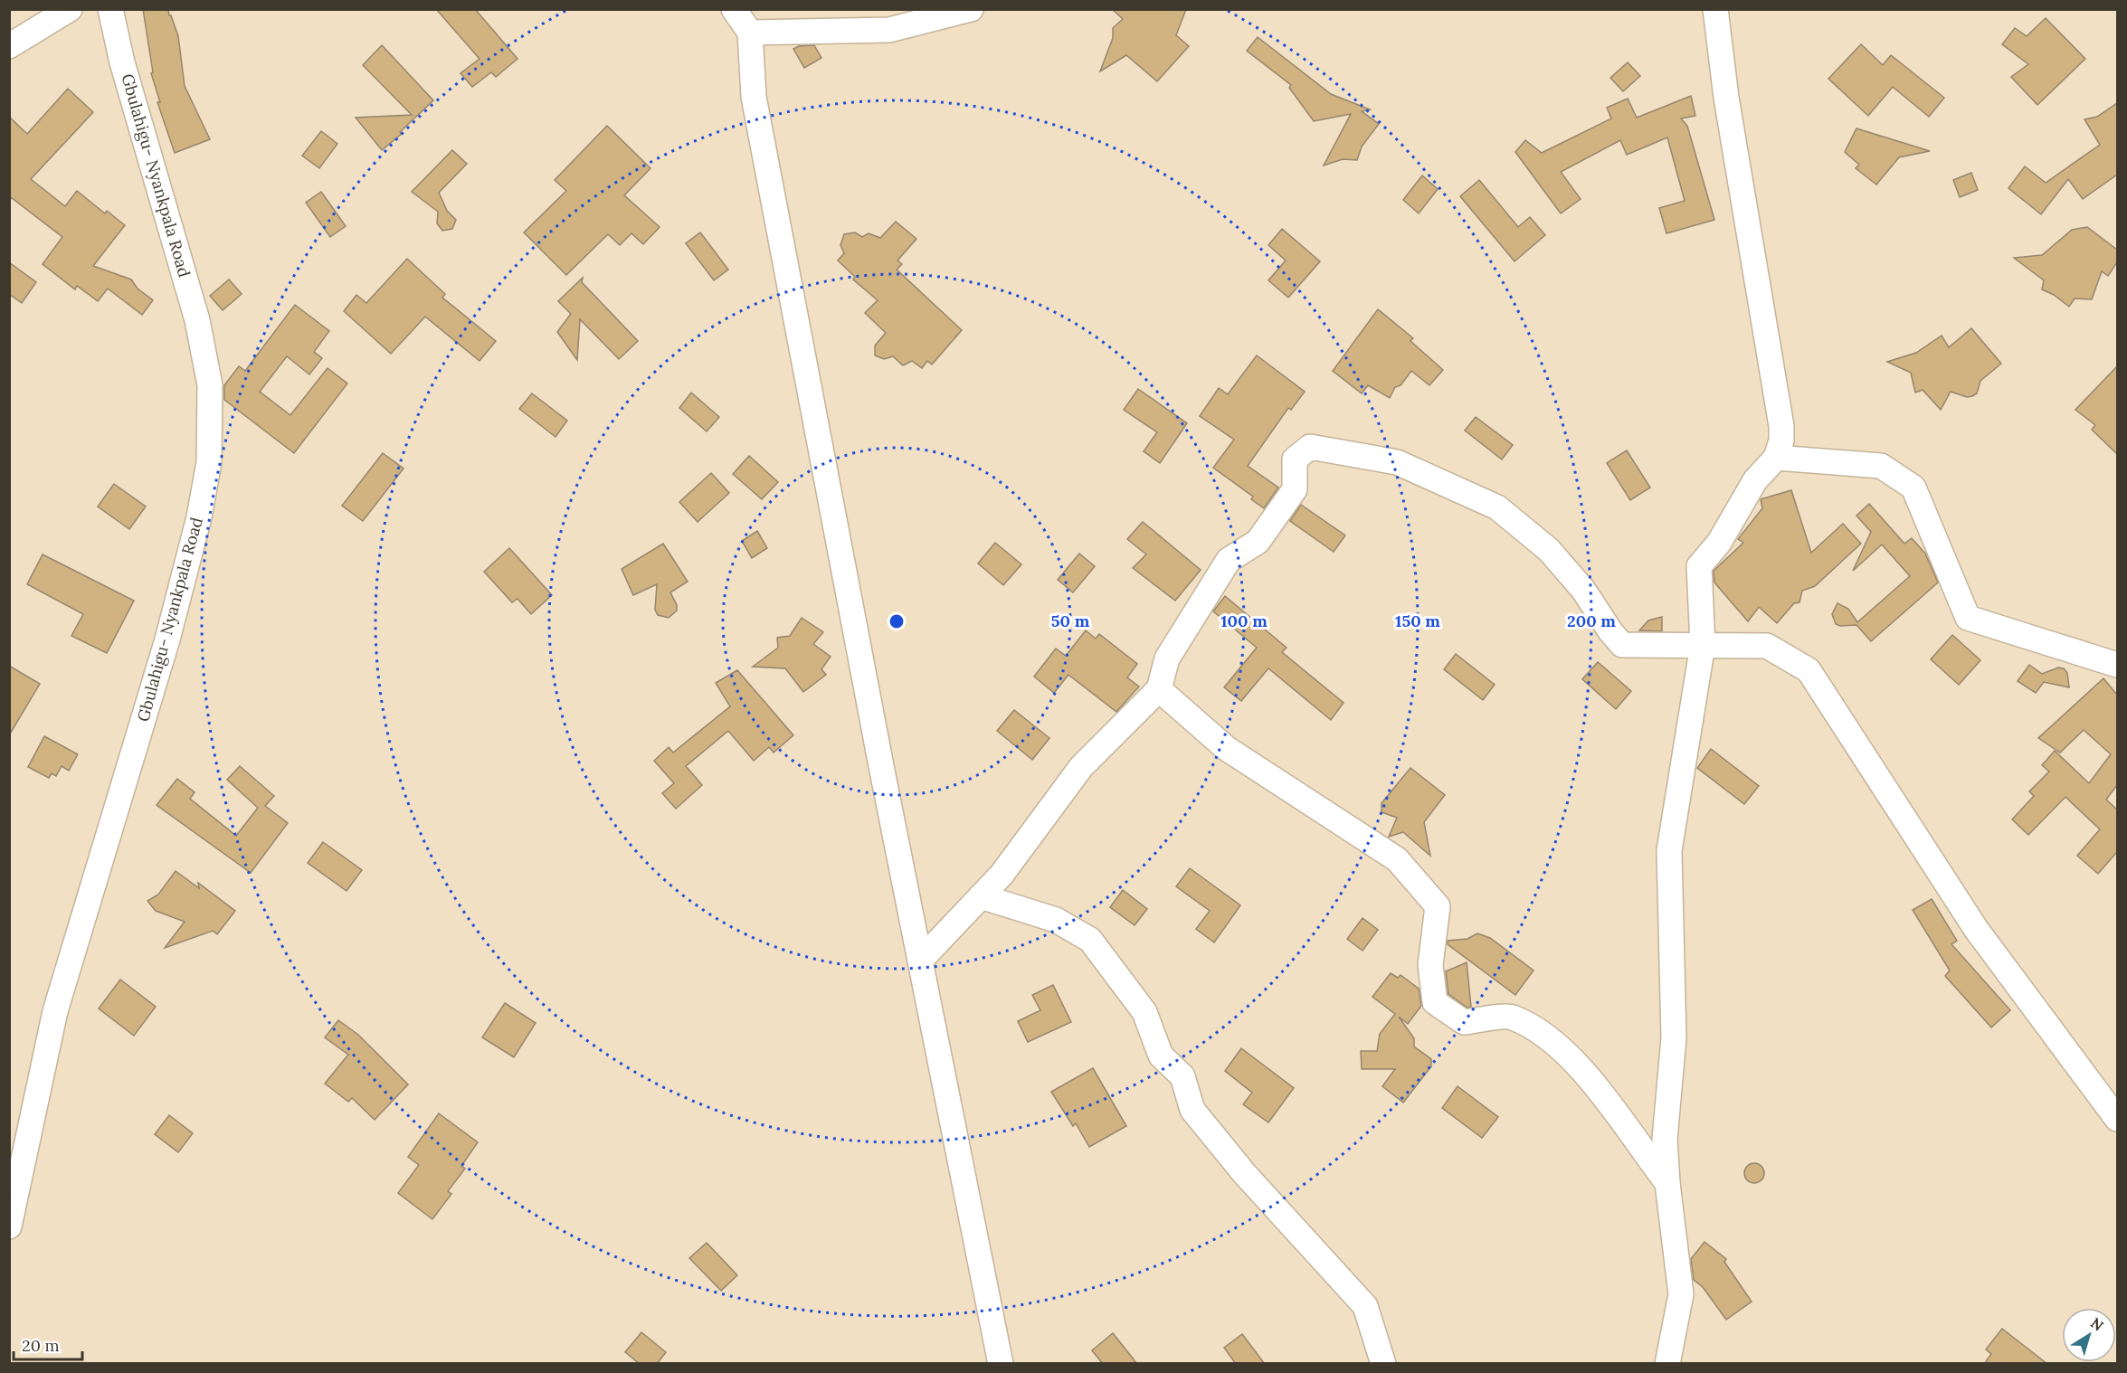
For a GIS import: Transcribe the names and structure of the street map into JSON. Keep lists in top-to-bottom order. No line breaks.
{"streets":{"street":["Gbulahigu- Nyankpala Road"]},"scale_bar":"20 m","north":"top right","rings":["50 m","100 m","150 m","200 m"]}
